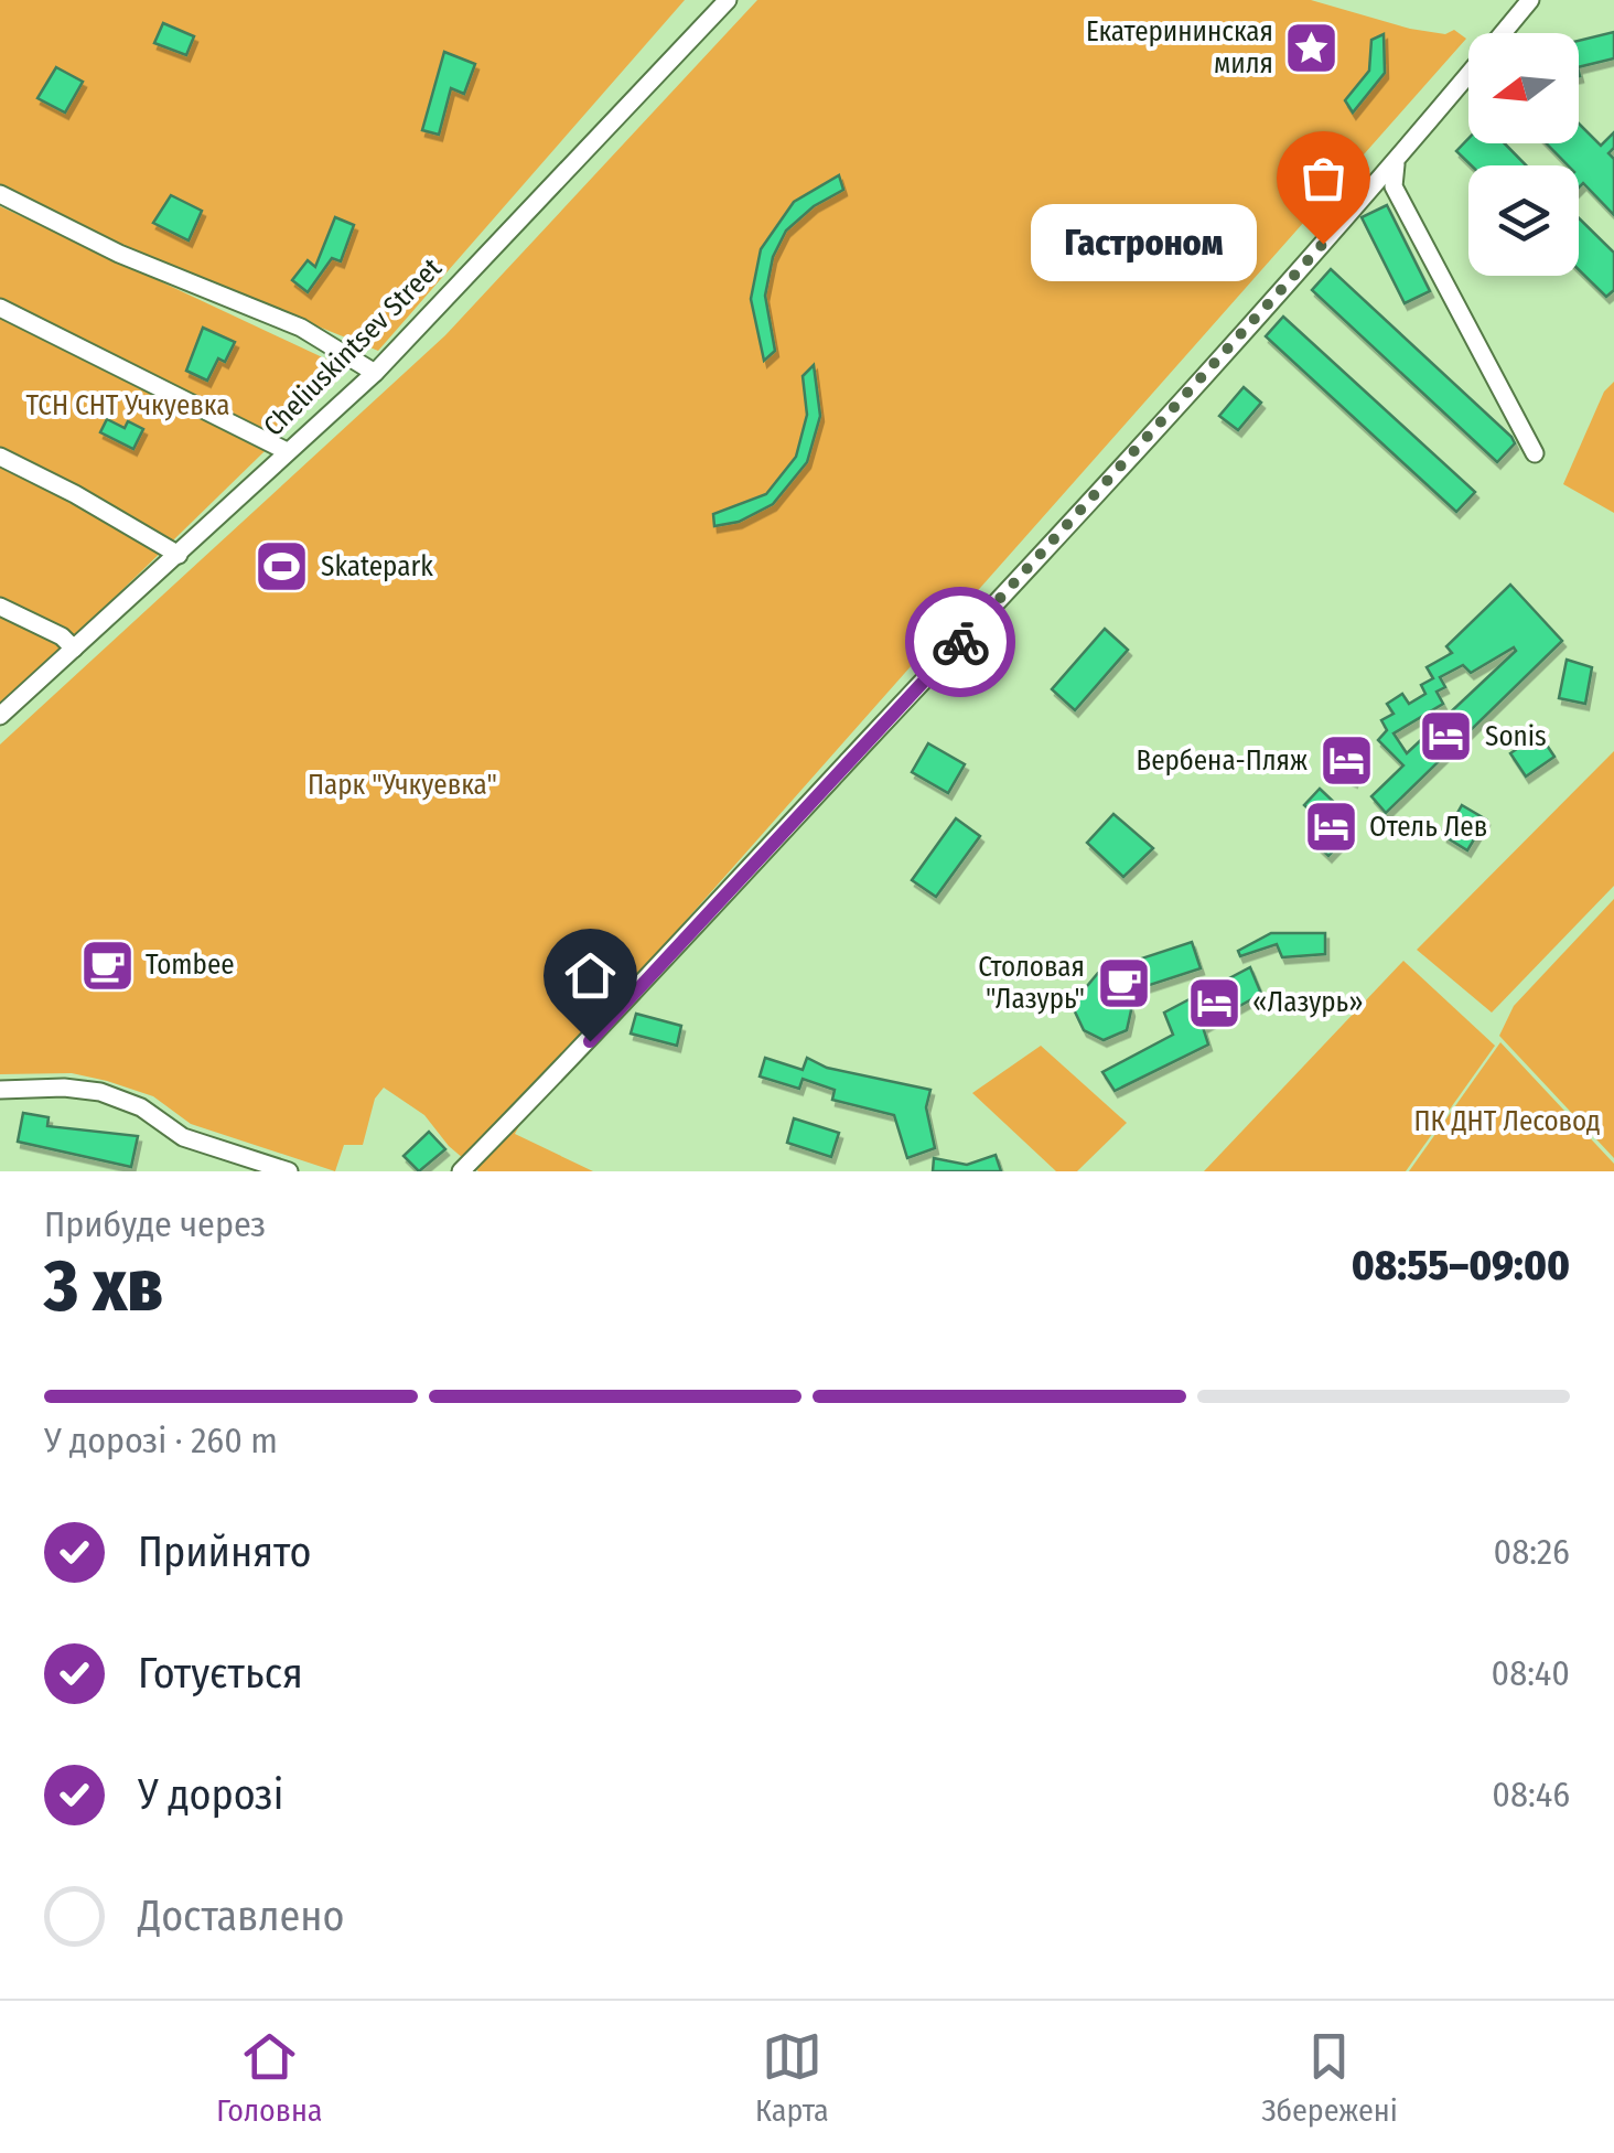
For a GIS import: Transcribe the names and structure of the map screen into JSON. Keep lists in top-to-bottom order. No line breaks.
{"streets":{"street":["Cheliuskintsev Street"]},"parks":["ТСН СНТ Учкуевка","Парк \"Учкуевка\"","ПК ДНТ Лесовод"],"places":{"place":["Екатерининская миля"],"other":["Гастроном"],"sports":["Skatepark"],"hotel":["Sonis","Вербена-Пляж","Отель Лев","«Лазурь»"],"cafe":["Tombee","Столовая \"Лазурь\""]},"north":"left","page":{"bubble":"Гастроном","heading":["3 хв","Прибуде через","08:55–09:00"],"bar":"У дорозі · 260 m","list":[["Прийнято","08:26"],["Готується","08:40"],["У дорозі","08:46"],"Доставлено"],"tabs":["Головна","Карта","Збережені"]}}
